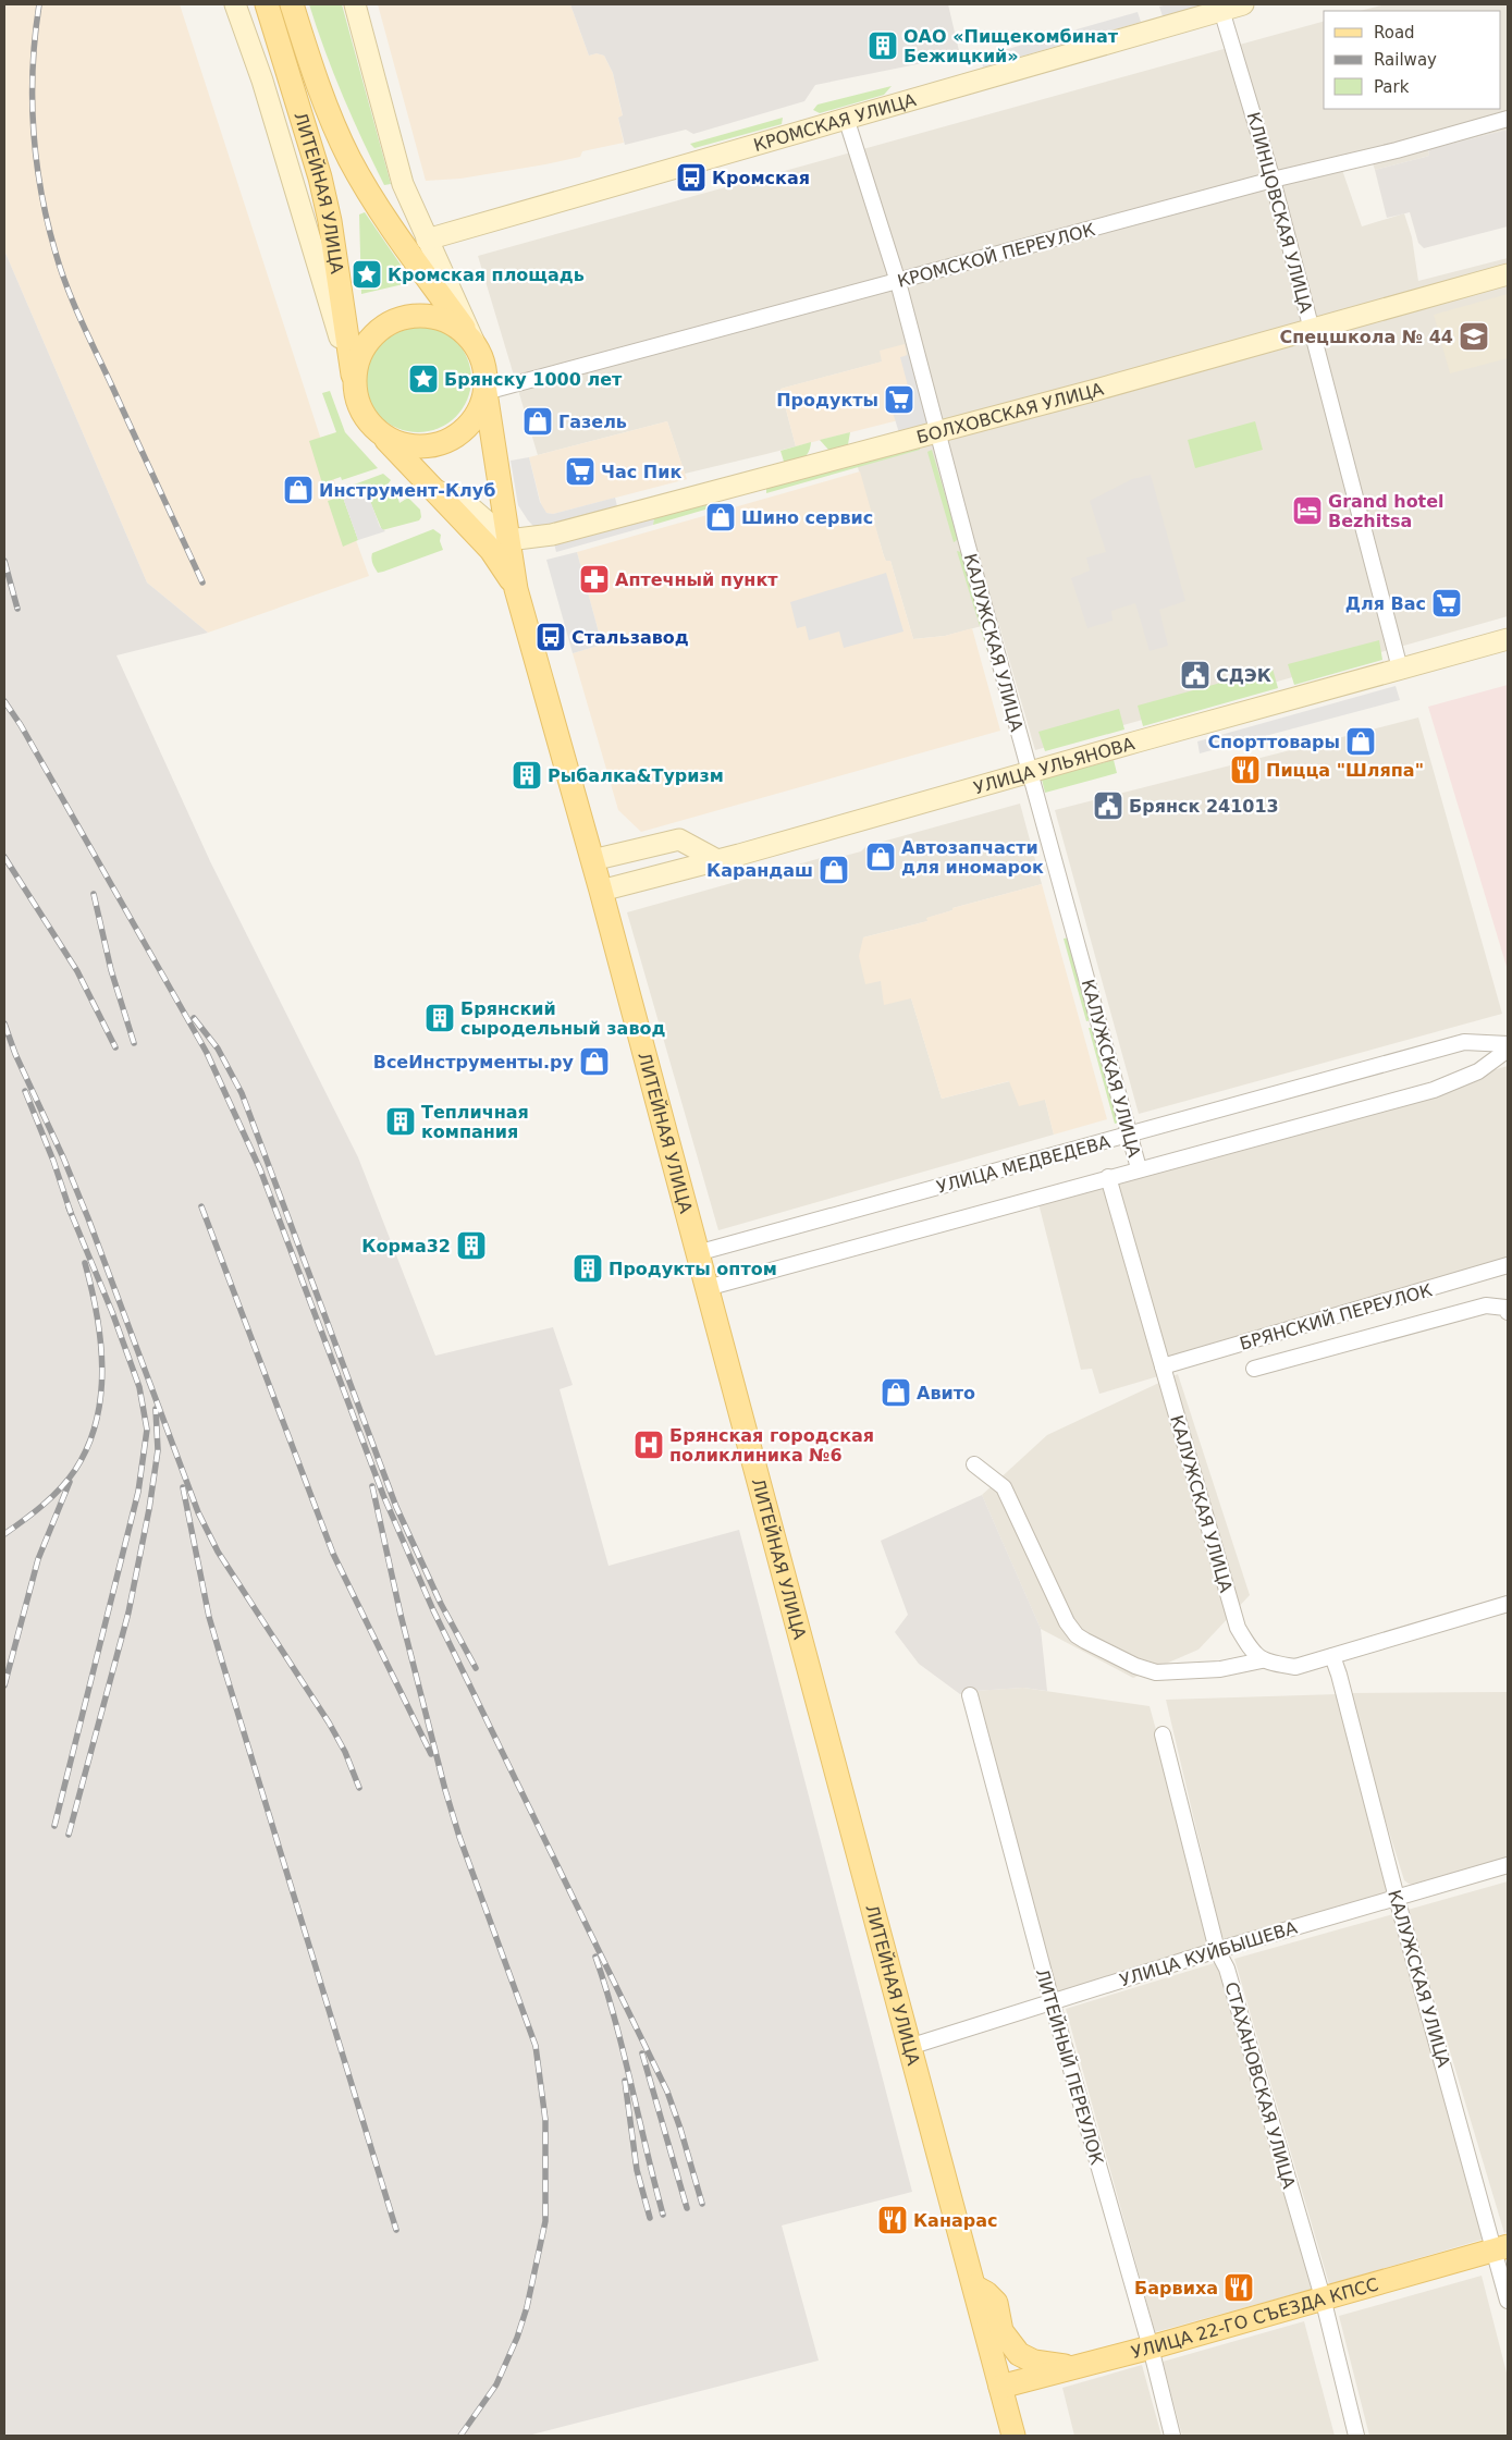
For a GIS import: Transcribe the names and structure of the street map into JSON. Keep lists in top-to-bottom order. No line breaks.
{"streets":{"main road":["ЛИТЕЙНАЯ УЛИЦА","УЛИЦА 22-ГО СЪЕЗДА КПСС"],"street":["КРОМСКАЯ УЛИЦА","КЛИНЦОВСКАЯ УЛИЦА","КРОМСКОЙ ПЕРЕУЛОК","БОЛХОВСКАЯ УЛИЦА","КАЛУЖСКАЯ УЛИЦА","УЛИЦА УЛЬЯНОВА","УЛИЦА МЕДВЕДЕВА","БРЯНСКИЙ ПЕРЕУЛОК","УЛИЦА КУЙБЫШЕВА","ЛИТЕЙНЫЙ ПЕРЕУЛОК","СТАХАНОВСКАЯ УЛИЦА"]},"crossings":[["КРОМСКАЯ УЛИЦА","КЛИНЦОВСКАЯ УЛИЦА"],["КРОМСКАЯ УЛИЦА","КАЛУЖСКАЯ УЛИЦА"],["ЛИТЕЙНАЯ УЛИЦА","КРОМСКОЙ ПЕРЕУЛОК"],["ЛИТЕЙНАЯ УЛИЦА","БОЛХОВСКАЯ УЛИЦА"],["ЛИТЕЙНАЯ УЛИЦА","УЛИЦА УЛЬЯНОВА"],["ЛИТЕЙНАЯ УЛИЦА","УЛИЦА МЕДВЕДЕВА"],["ЛИТЕЙНАЯ УЛИЦА","УЛИЦА КУЙБЫШЕВА"],["ЛИТЕЙНАЯ УЛИЦА","УЛИЦА 22-ГО СЪЕЗДА КПСС"],["КЛИНЦОВСКАЯ УЛИЦА","КРОМСКОЙ ПЕРЕУЛОК"],["КЛИНЦОВСКАЯ УЛИЦА","БОЛХОВСКАЯ УЛИЦА"],["КЛИНЦОВСКАЯ УЛИЦА","УЛИЦА УЛЬЯНОВА"],["КРОМСКОЙ ПЕРЕУЛОК","КАЛУЖСКАЯ УЛИЦА"],["БОЛХОВСКАЯ УЛИЦА","КАЛУЖСКАЯ УЛИЦА"],["КАЛУЖСКАЯ УЛИЦА","УЛИЦА УЛЬЯНОВА"],["КАЛУЖСКАЯ УЛИЦА","УЛИЦА МЕДВЕДЕВА"],["КАЛУЖСКАЯ УЛИЦА","БРЯНСКИЙ ПЕРЕУЛОК"],["КАЛУЖСКАЯ УЛИЦА","УЛИЦА КУЙБЫШЕВА"],["КАЛУЖСКАЯ УЛИЦА","УЛИЦА 22-ГО СЪЕЗДА КПСС"],["УЛИЦА КУЙБЫШЕВА","ЛИТЕЙНЫЙ ПЕРЕУЛОК"],["УЛИЦА КУЙБЫШЕВА","СТАХАНОВСКАЯ УЛИЦА"],["ЛИТЕЙНЫЙ ПЕРЕУЛОК","УЛИЦА 22-ГО СЪЕЗДА КПСС"],["СТАХАНОВСКАЯ УЛИЦА","УЛИЦА 22-ГО СЪЕЗДА КПСС"]],"places":{"building":["ОАО «Пищекомбинат Бежицкий»","Рыбалка&Туризм","Брянский сыродельный завод","Тепличная компания","Корма32","Продукты оптом"],"bus stop":["Кромская","Стальзавод"],"place":["Кромская площадь","Брянску 1000 лет"],"school or university":["Спецшкола № 44"],"supermarket":["Продукты","Час Пик","Для Вас"],"shop":["Газель","Инструмент-Клуб","Шино сервис","Спорттовары","Автозапчасти для иномарок","Карандаш","ВсеИнструменты.ру","Авито"],"hotel":["Grand hotel Bezhitsa"],"pharmacy":["Аптечный пункт"],"public building":["СДЭК","Брянск 241013"],"restaurant":["Пицца \"Шляпа\"","Канарас","Барвиха"],"hospital":["Брянская городская поликлиника №6"]},"legend":["Road","Railway","Park"]}
